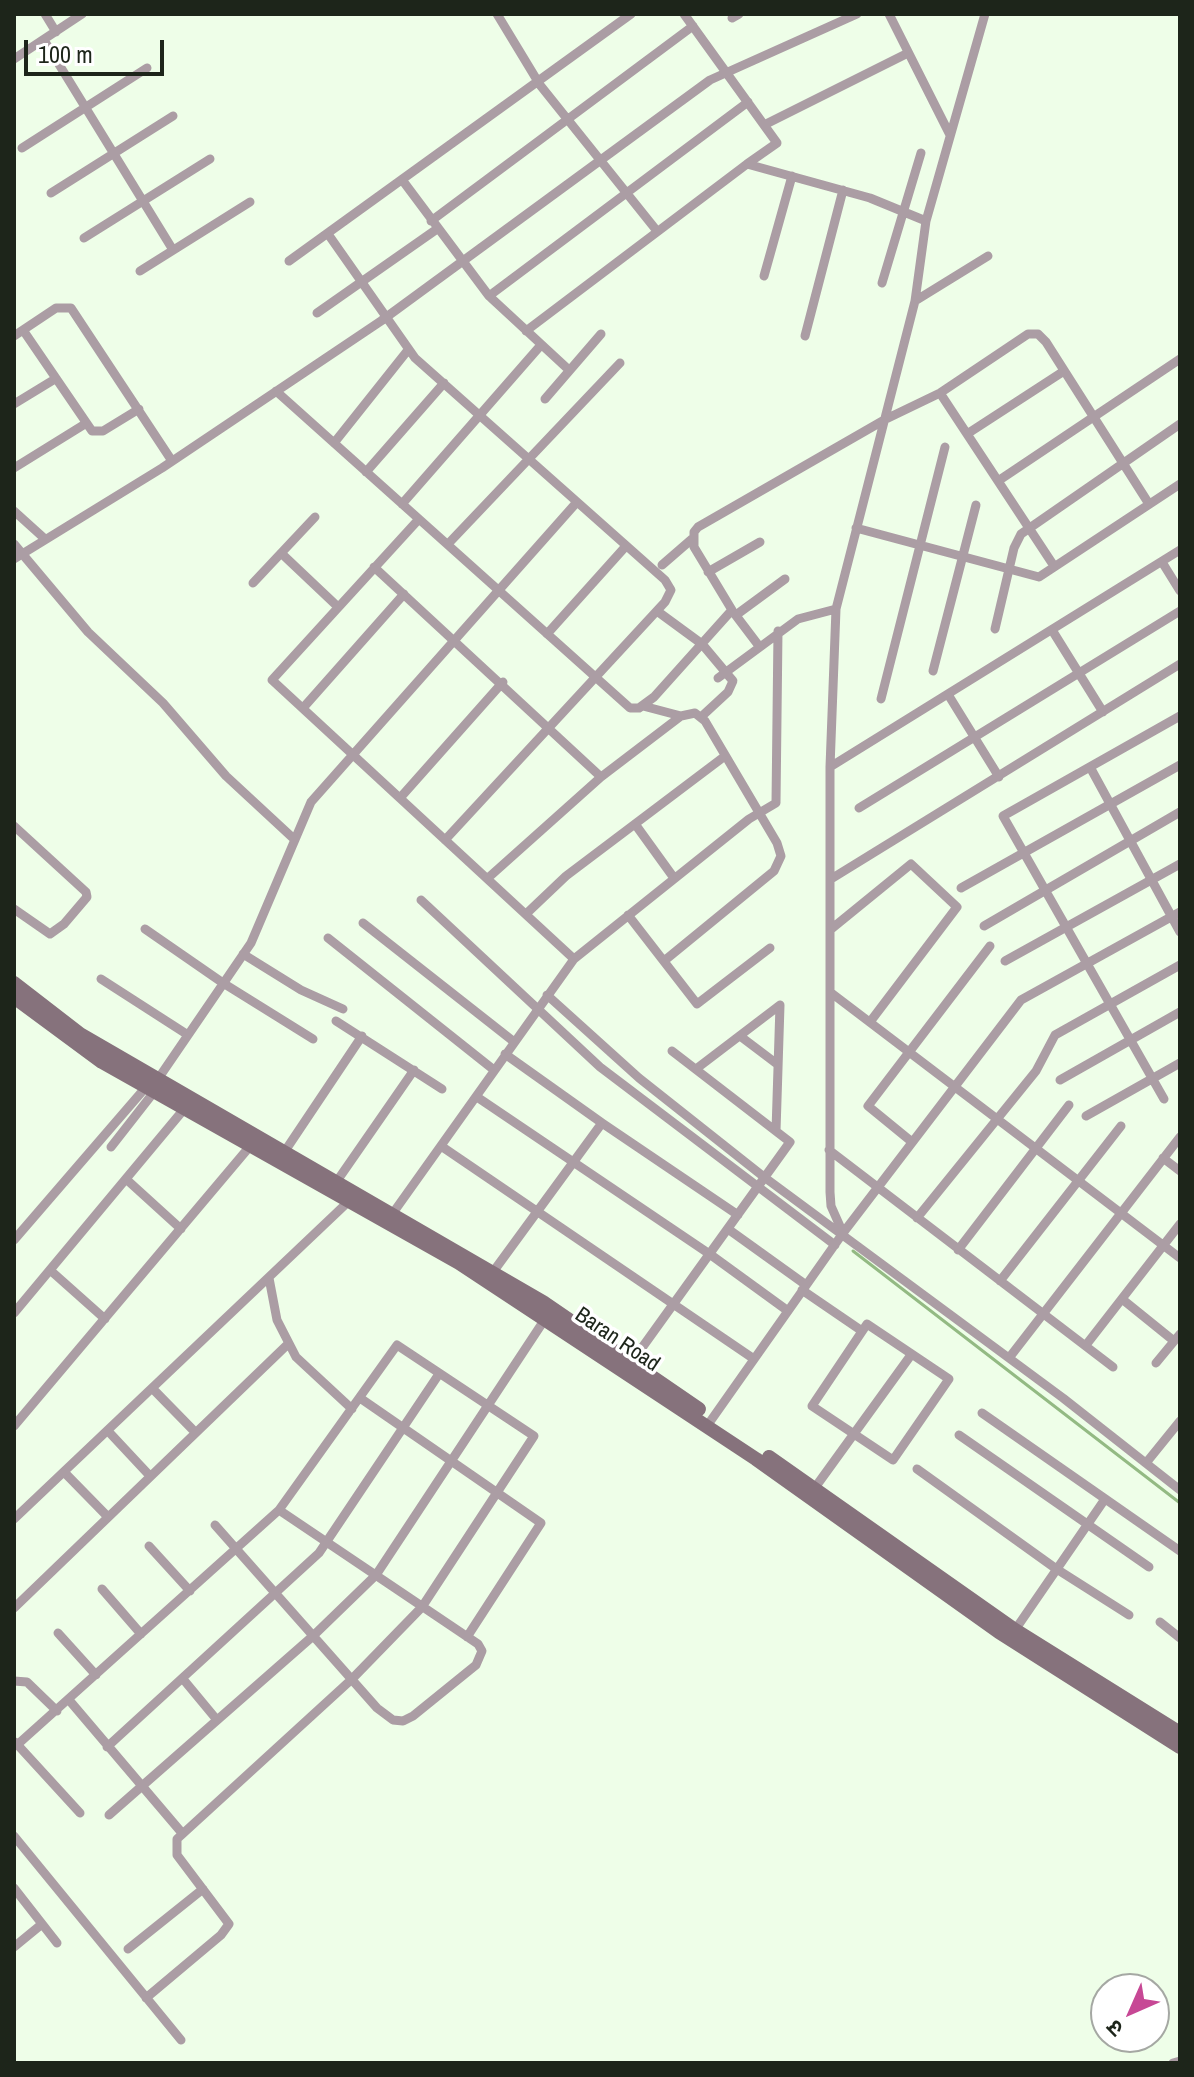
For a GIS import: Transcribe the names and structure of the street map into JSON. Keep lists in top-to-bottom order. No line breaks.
{"streets":{"main road":["Baran Road"]},"scale_bar":"100 m","north":"bottom left"}
